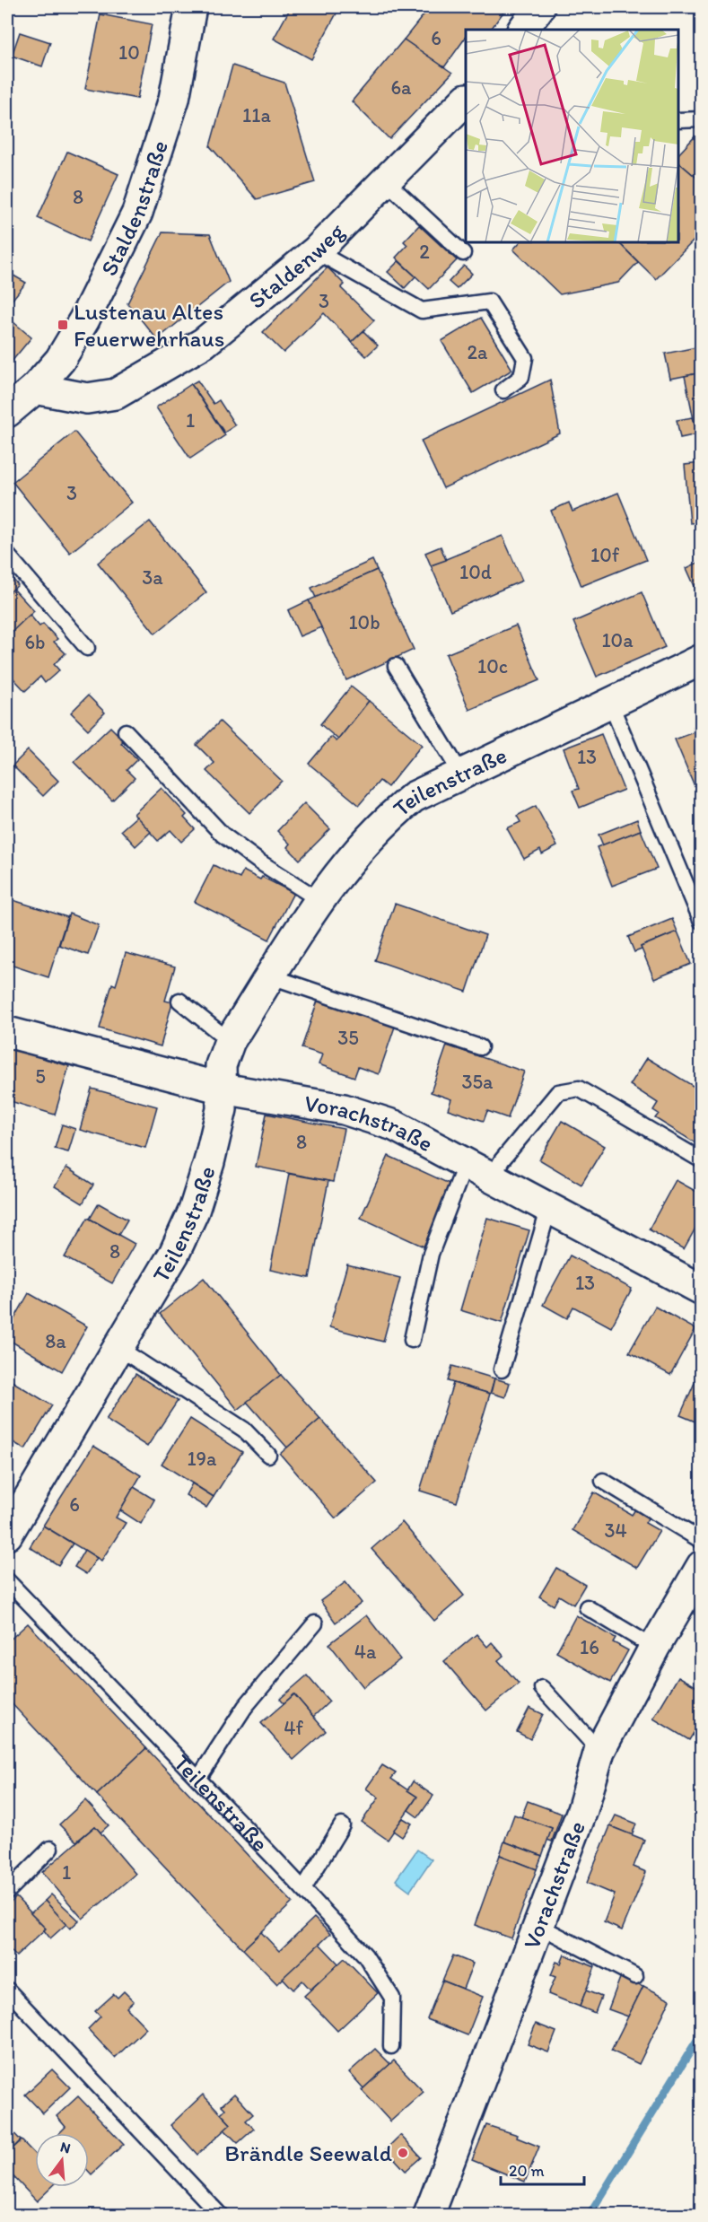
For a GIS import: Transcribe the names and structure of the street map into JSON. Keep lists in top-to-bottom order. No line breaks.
{"streets":{"street":["Staldenstraße","Staldenweg","Teilenstraße","Vorachstraße"]},"crossings":[["Staldenstraße","Staldenweg"],["Teilenstraße","Vorachstraße"]],"places":{"transit":["Lustenau Altes Feuerwehrhaus"],"other":["Brändle Seewald"]},"house_numbers":["6","10","6a","11a","8","2","3","2a","1","3","10f","10d","3a","10b","10a","6b","10c","13","35","5","35a","8","8","13","8a","19a","6","34","16","4a","4f","1"],"scale_bar":"20 m","north":"top"}
